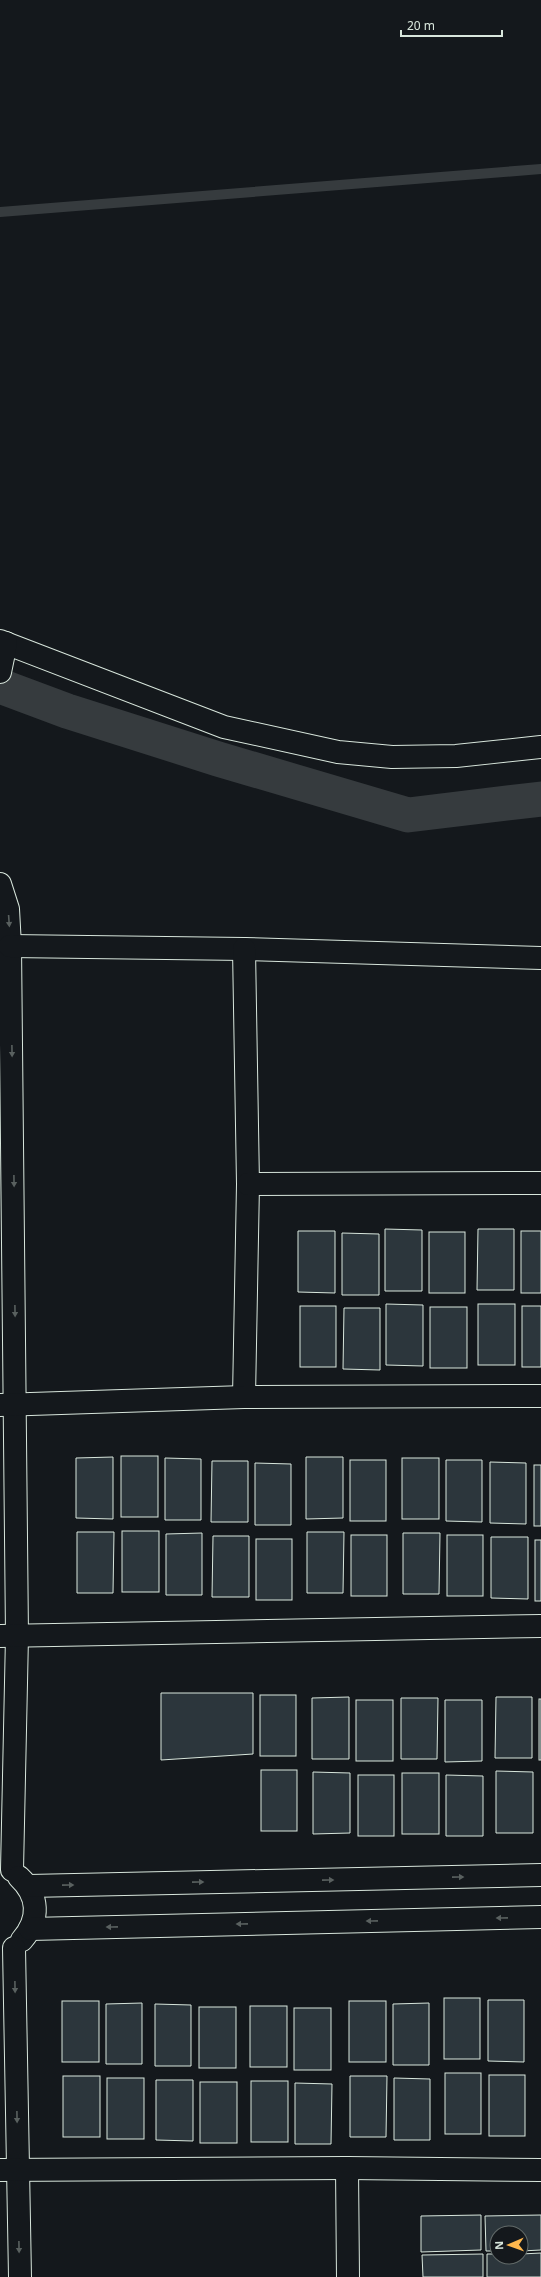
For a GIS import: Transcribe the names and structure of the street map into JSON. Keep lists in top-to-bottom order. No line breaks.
{"scale_bar":"20 m","north":"left"}
